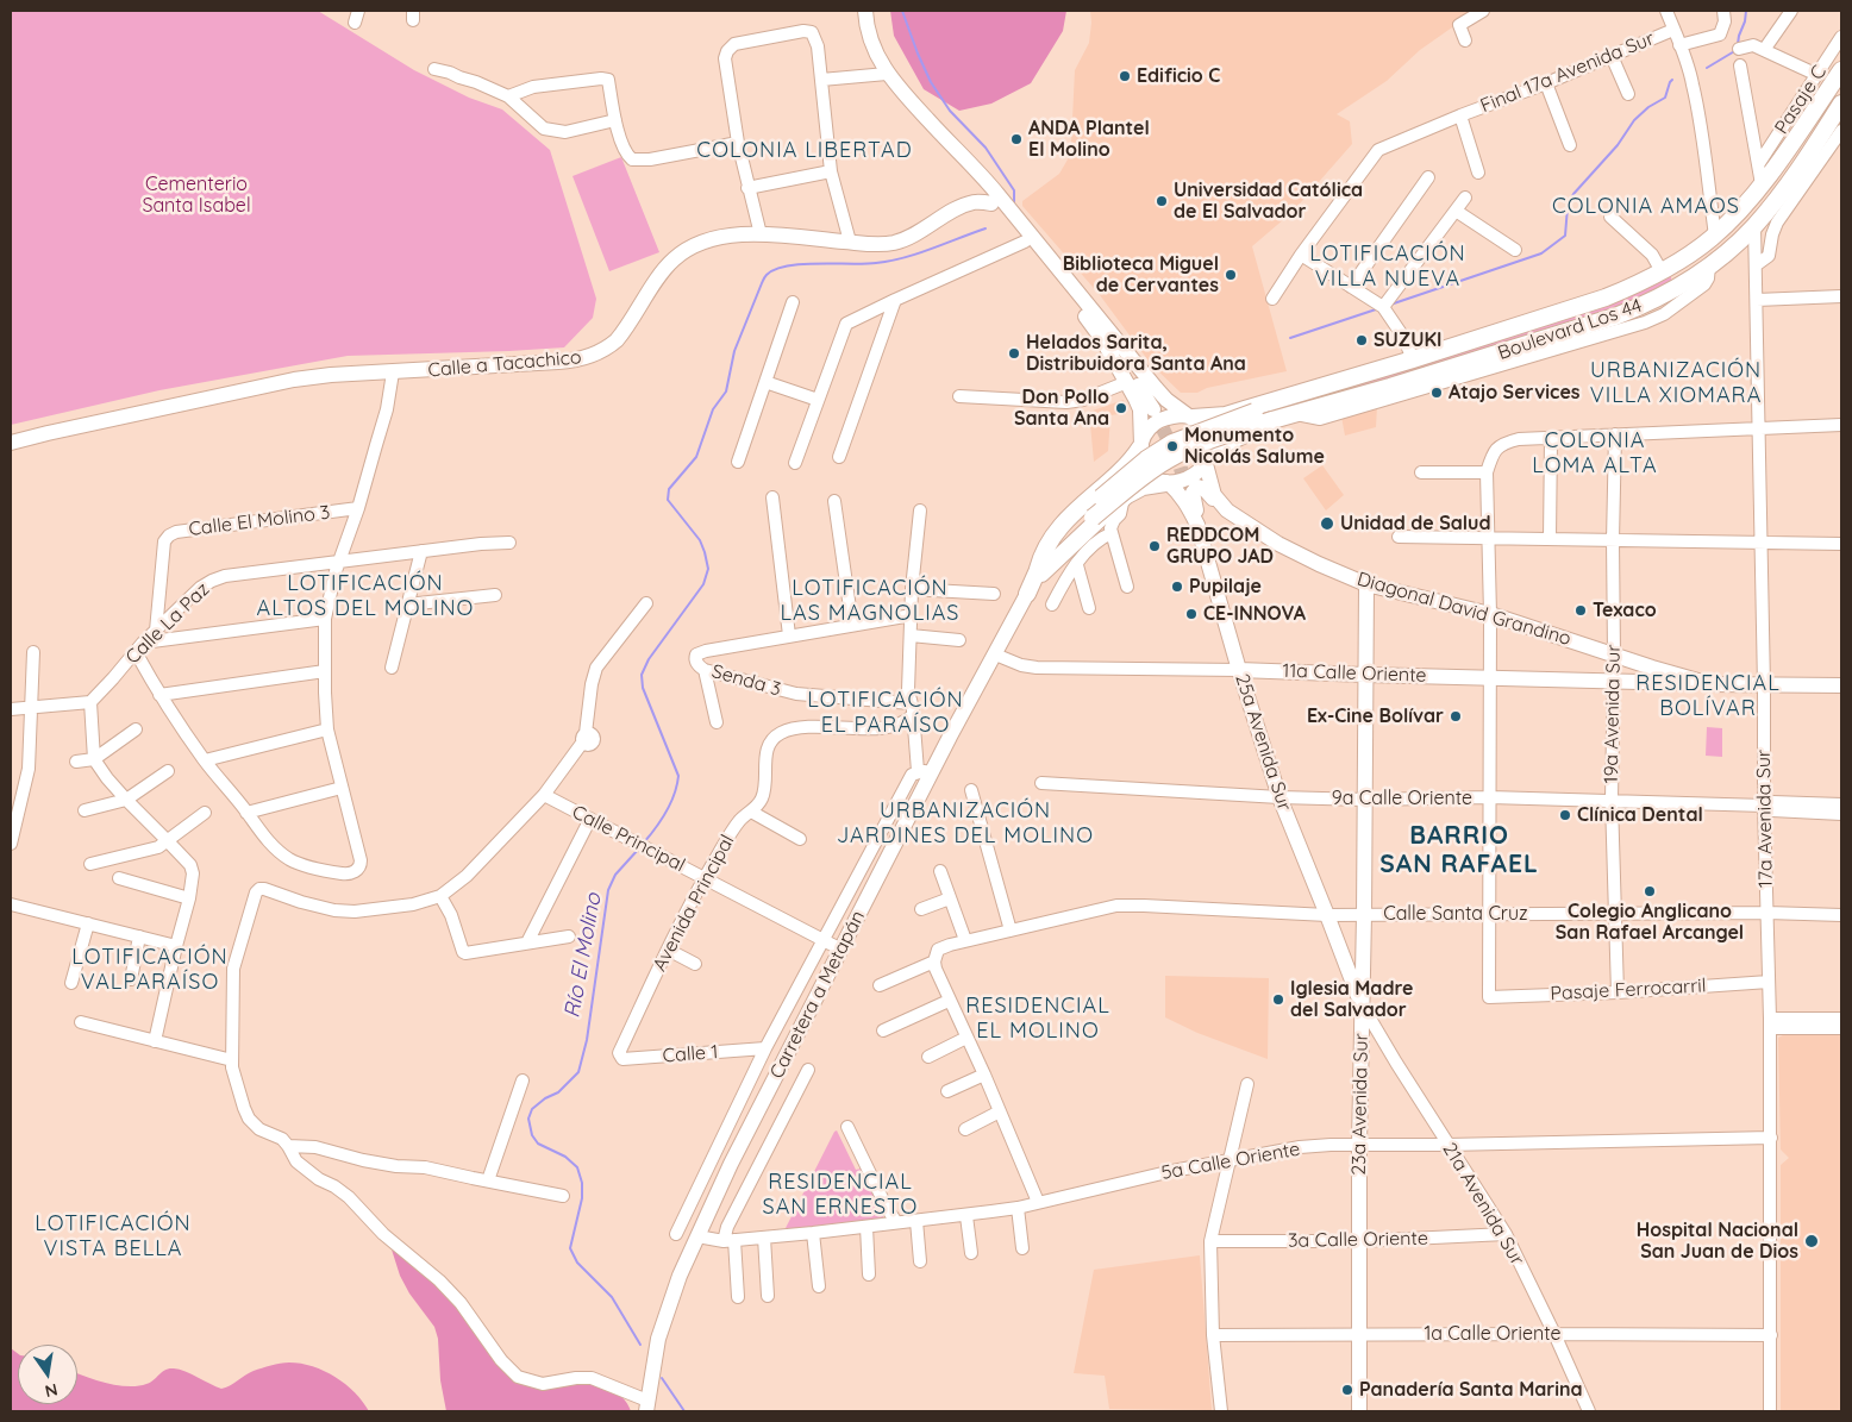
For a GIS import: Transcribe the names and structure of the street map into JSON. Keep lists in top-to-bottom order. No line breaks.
{"streets":{"highway":["Boulevard Los 44"],"main road":["Calle a Tacachico","Diagonal David Grandino","11a Calle Oriente","25a Avenida Sur","Carretera a Metapán","23a Avenida Sur"],"street":["Final 17a Avenida Sur","Pasaje C","Calle El Molino 3","Calle La Paz","Senda 3","19a Avenida Sur","9a Calle Oriente","17a Avenida Sur","Calle Principal","Avenida Principal","Calle Santa Cruz","Pasaje Ferrocarril","Calle 1","5a Calle Oriente","21a Avenida Sur","3a Calle Oriente","1a Calle Oriente"]},"crossings":[["Boulevard Los 44","17a Avenida Sur"],["Calle El Molino 3","Calle La Paz"],["Diagonal David Grandino","11a Calle Oriente"],["Diagonal David Grandino","19a Avenida Sur"],["Diagonal David Grandino","25a Avenida Sur"],["Diagonal David Grandino","17a Avenida Sur"],["Diagonal David Grandino","23a Avenida Sur"],["11a Calle Oriente","19a Avenida Sur"],["11a Calle Oriente","25a Avenida Sur"],["11a Calle Oriente","Carretera a Metapán"],["11a Calle Oriente","23a Avenida Sur"],["Senda 3","Avenida Principal"],["19a Avenida Sur","9a Calle Oriente"],["19a Avenida Sur","Calle Santa Cruz"],["19a Avenida Sur","Pasaje Ferrocarril"],["25a Avenida Sur","9a Calle Oriente"],["25a Avenida Sur","Calle Santa Cruz"],["25a Avenida Sur","23a Avenida Sur"],["25a Avenida Sur","21a Avenida Sur"],["9a Calle Oriente","17a Avenida Sur"],["9a Calle Oriente","23a Avenida Sur"],["17a Avenida Sur","Calle Santa Cruz"],["17a Avenida Sur","Pasaje Ferrocarril"],["17a Avenida Sur","5a Calle Oriente"],["17a Avenida Sur","1a Calle Oriente"],["Calle Principal","Avenida Principal"],["Calle Principal","Carretera a Metapán"],["Avenida Principal","Calle 1"],["Calle Santa Cruz","Pasaje Ferrocarril"],["Calle Santa Cruz","23a Avenida Sur"],["Carretera a Metapán","5a Calle Oriente"],["23a Avenida Sur","5a Calle Oriente"],["23a Avenida Sur","21a Avenida Sur"],["23a Avenida Sur","3a Calle Oriente"],["23a Avenida Sur","1a Calle Oriente"],["5a Calle Oriente","21a Avenida Sur"],["21a Avenida Sur","3a Calle Oriente"],["21a Avenida Sur","1a Calle Oriente"]],"districts":["COLONIA LIBERTAD","COLONIA AMAOS","LOTIFICACIÓN VILLA NUEVA","URBANIZACIÓN VILLA XIOMARA","COLONIA LOMA ALTA","LOTIFICACIÓN ALTOS DEL MOLINO","LOTIFICACIÓN LAS MAGNOLIAS","RESIDENCIAL BOLÍVAR","LOTIFICACIÓN EL PARAÍSO","URBANIZACIÓN JARDINES DEL MOLINO","BARRIO SAN RAFAEL","LOTIFICACIÓN VALPARAÍSO","RESIDENCIAL EL MOLINO","RESIDENCIAL SAN ERNESTO","LOTIFICACIÓN VISTA BELLA"],"water":["Río El Molino"],"parks":["Cementerio Santa Isabel"],"places":["Edificio C","ANDA Plantel El Molino","Universidad Católica de El Salvador","Biblioteca Miguel de Cervantes","SUZUKI","Helados Sarita, Distribuidora Santa Ana","Atajo Services","Don Pollo Santa Ana","Monumento Nicolás Salume","Unidad de Salud","REDDCOM GRUPO JAD","Pupilaje","Texaco","CE-INNOVA","Ex-Cine Bolívar","Clínica Dental","Colegio Anglicano San Rafael Arcangel","Iglesia Madre del Salvador","Hospital Nacional San Juan de Dios","Panadería Santa Marina"],"north":"bottom"}
